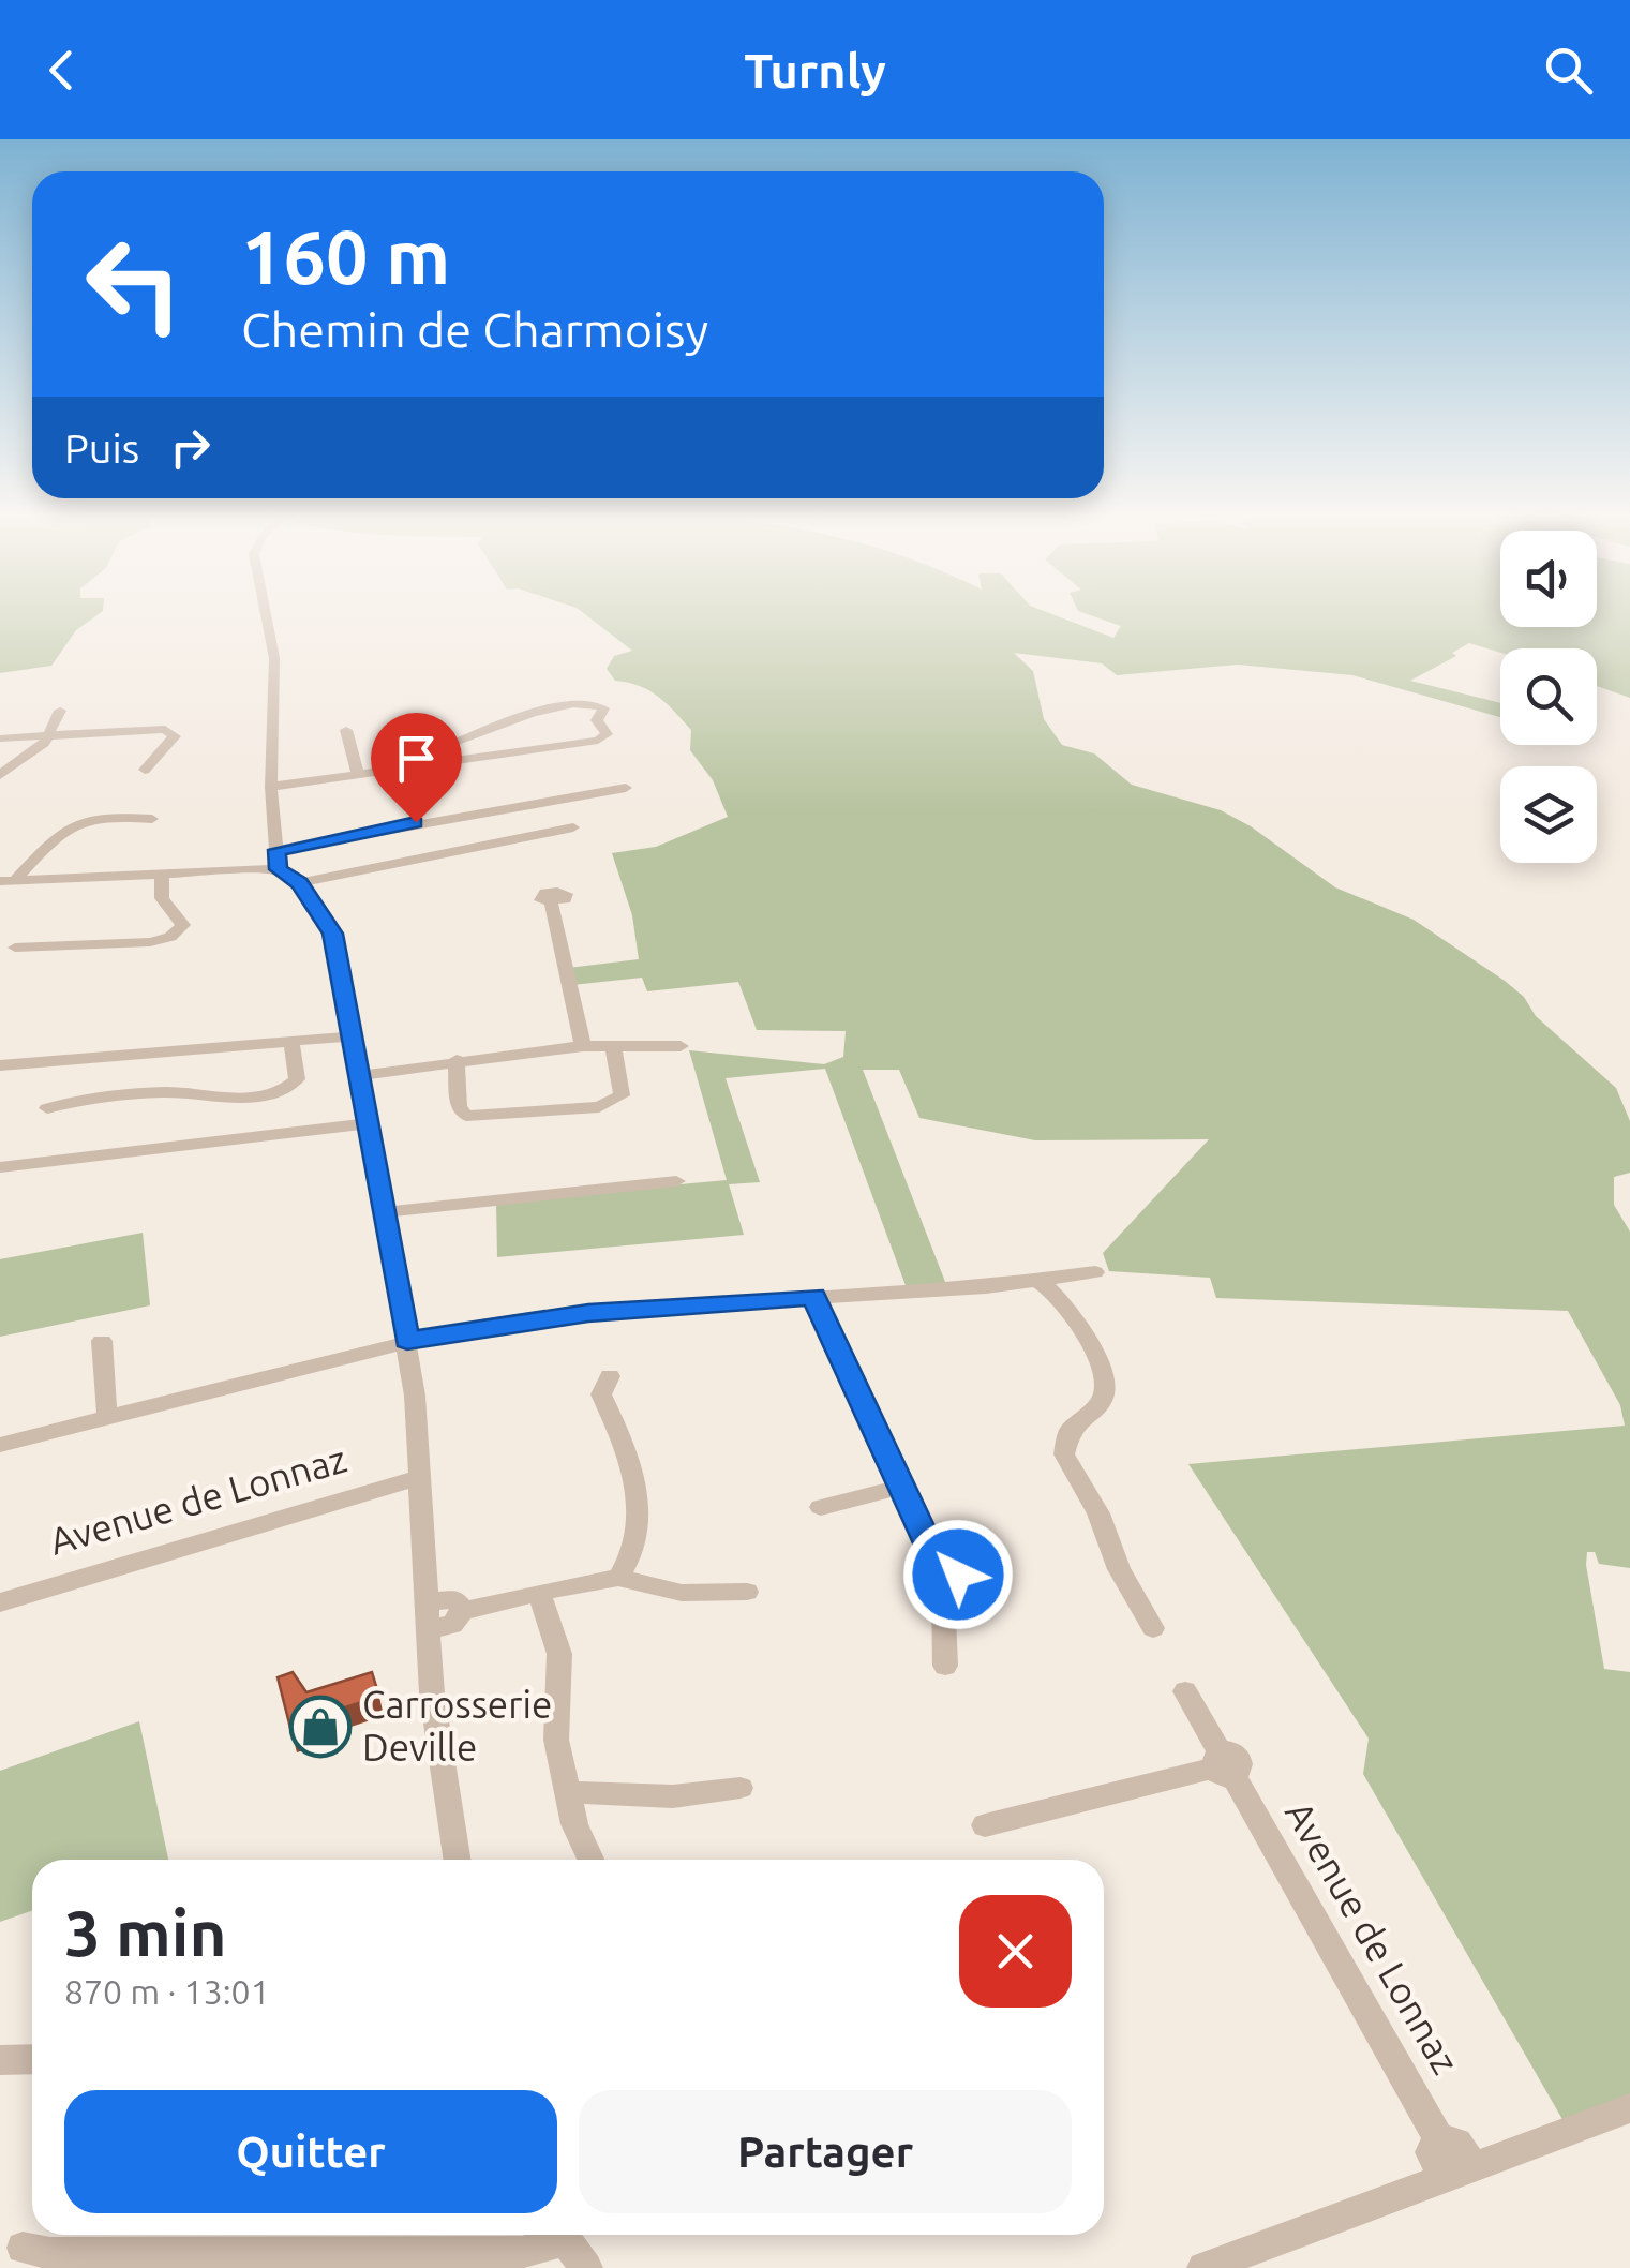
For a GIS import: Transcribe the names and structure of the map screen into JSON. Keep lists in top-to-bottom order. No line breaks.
{"streets":{"street":["Avenue de Lonnaz"]},"places":{"shop":["Carrosserie Deville"]},"page":{"header":"Turnly","turn":["160 m","Chemin de Charmoisy"],"then":"Puis","heading":["3 min","870 m · 13:01"],"buttons":["Quitter","Partager"]}}
